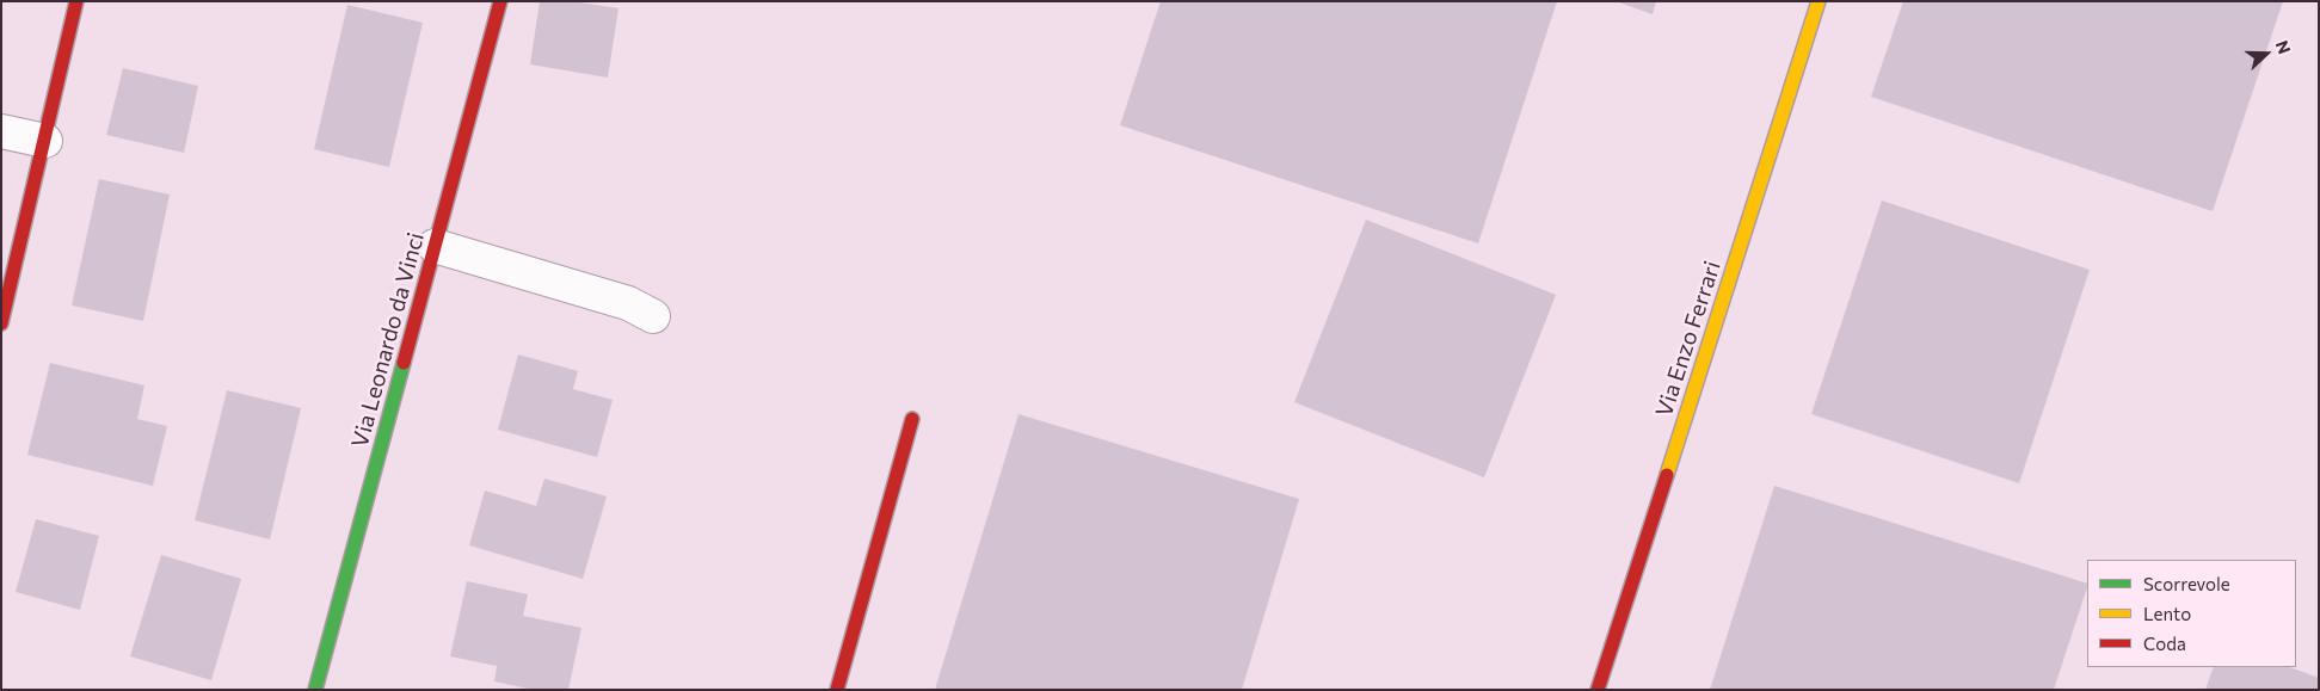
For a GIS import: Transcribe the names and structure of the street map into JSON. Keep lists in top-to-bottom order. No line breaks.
{"streets":{"street":["Via Enzo Ferrari","Via Leonardo da Vinci"]},"legend":["Scorrevole","Lento","Coda"],"north":"right"}
